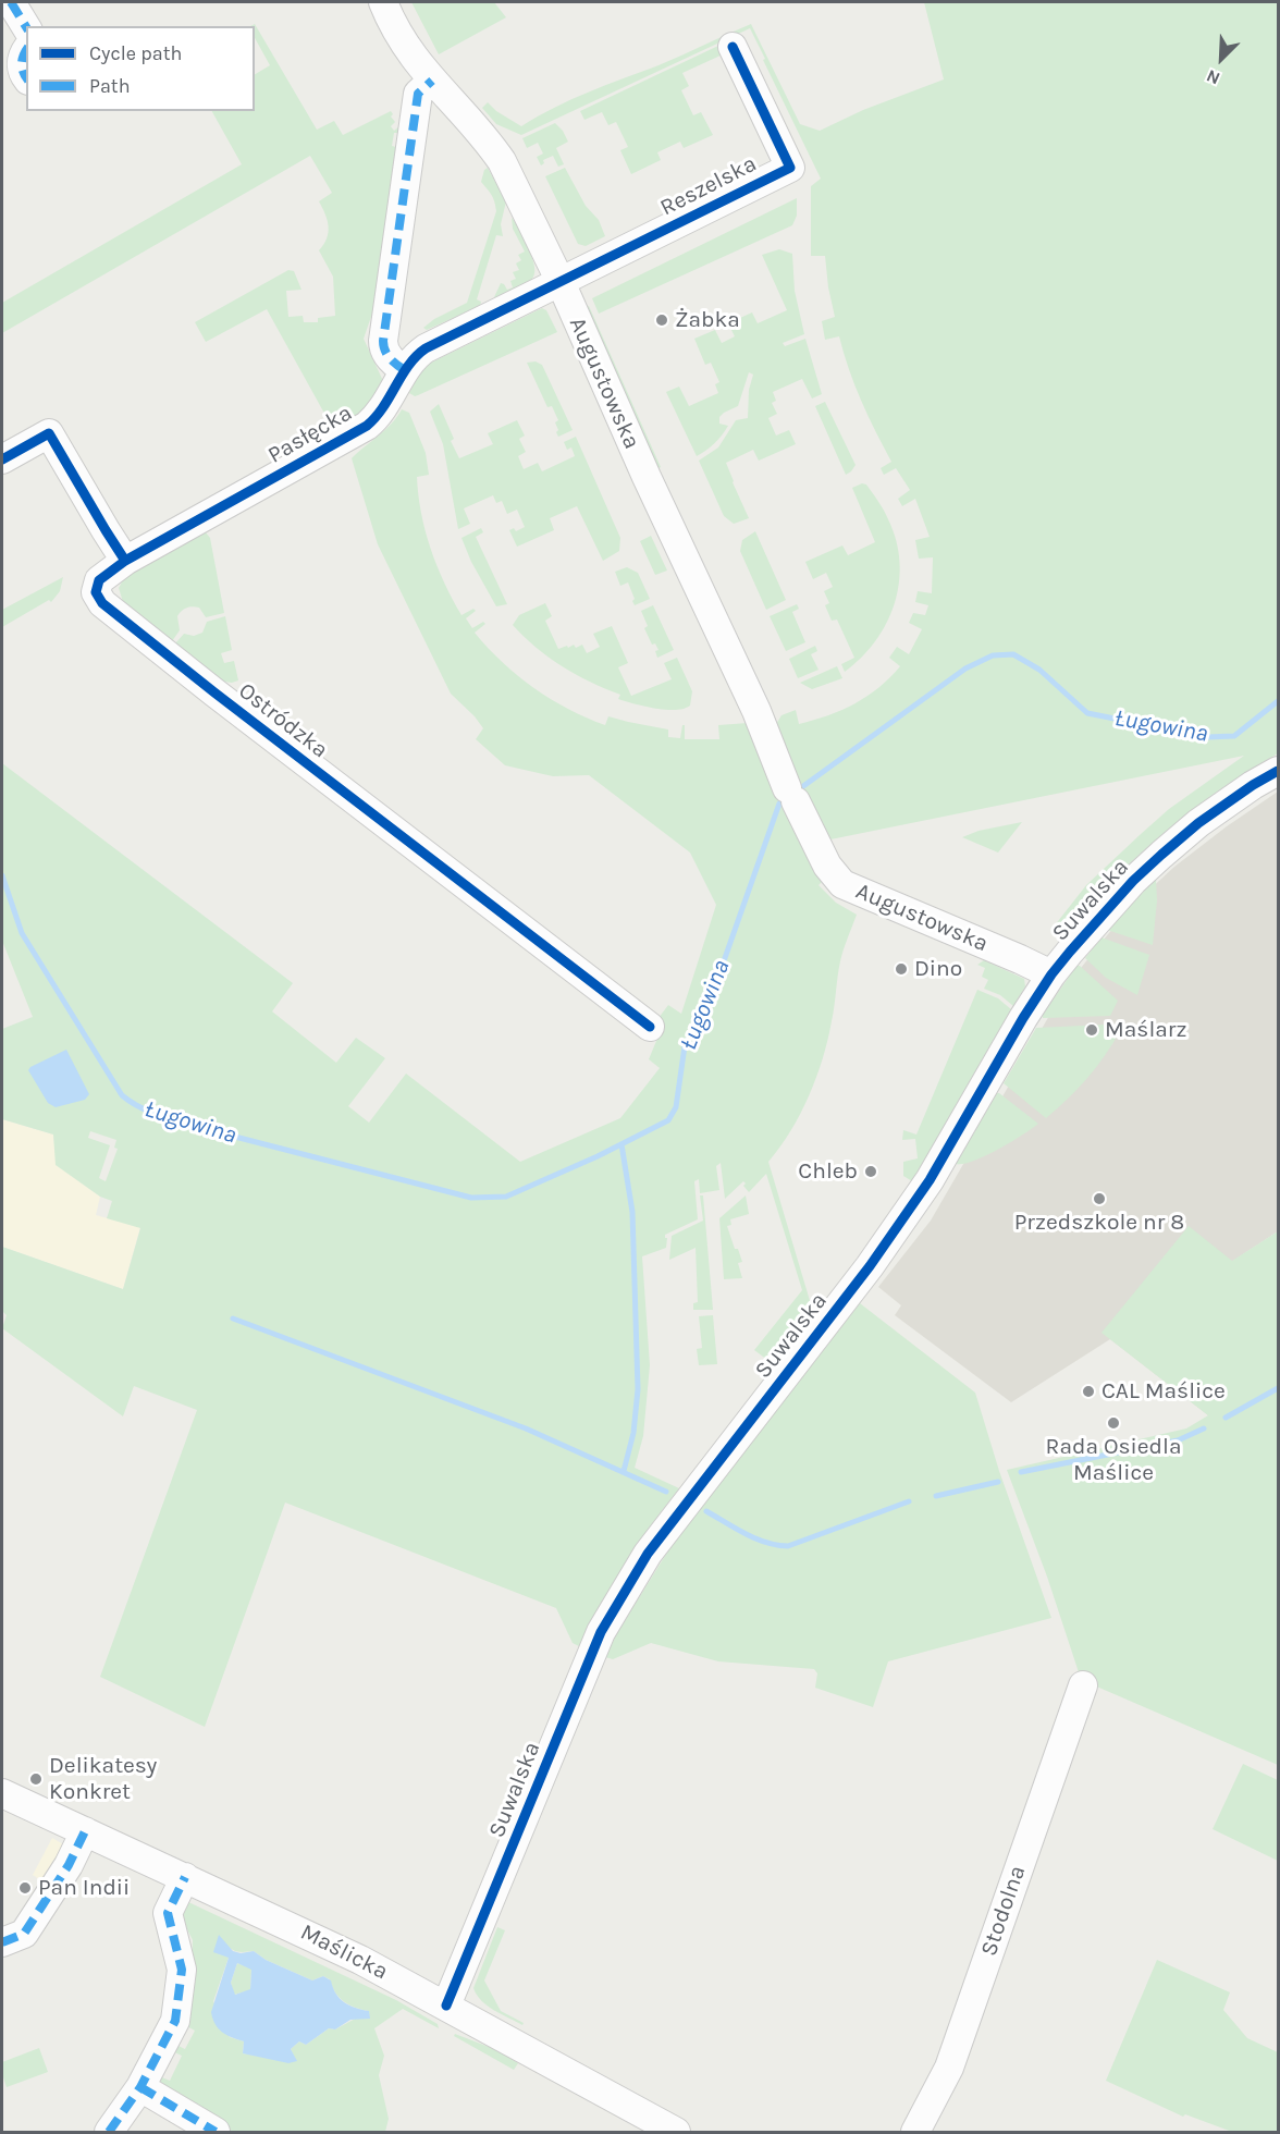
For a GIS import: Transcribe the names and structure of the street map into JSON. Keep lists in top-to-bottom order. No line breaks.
{"streets":{"street":["Reszelska","Augustowska","Pasłęcka","Ostródzka","Suwalska","Stodolna","Maślicka"]},"crossings":[["Reszelska","Augustowska"],["Reszelska","Pasłęcka"],["Augustowska","Pasłęcka"],["Augustowska","Suwalska"],["Pasłęcka","Ostródzka"],["Suwalska","Maślicka"]],"water":["Ługowina"],"places":["Żabka","Dino","Maślarz","Chleb","Przedszkole nr 8","CAL Maślice","Rada Osiedla Maślice","Delikatesy Konkret","Pan Indii"],"legend":["Cycle path","Path"],"north":"bottom left"}
